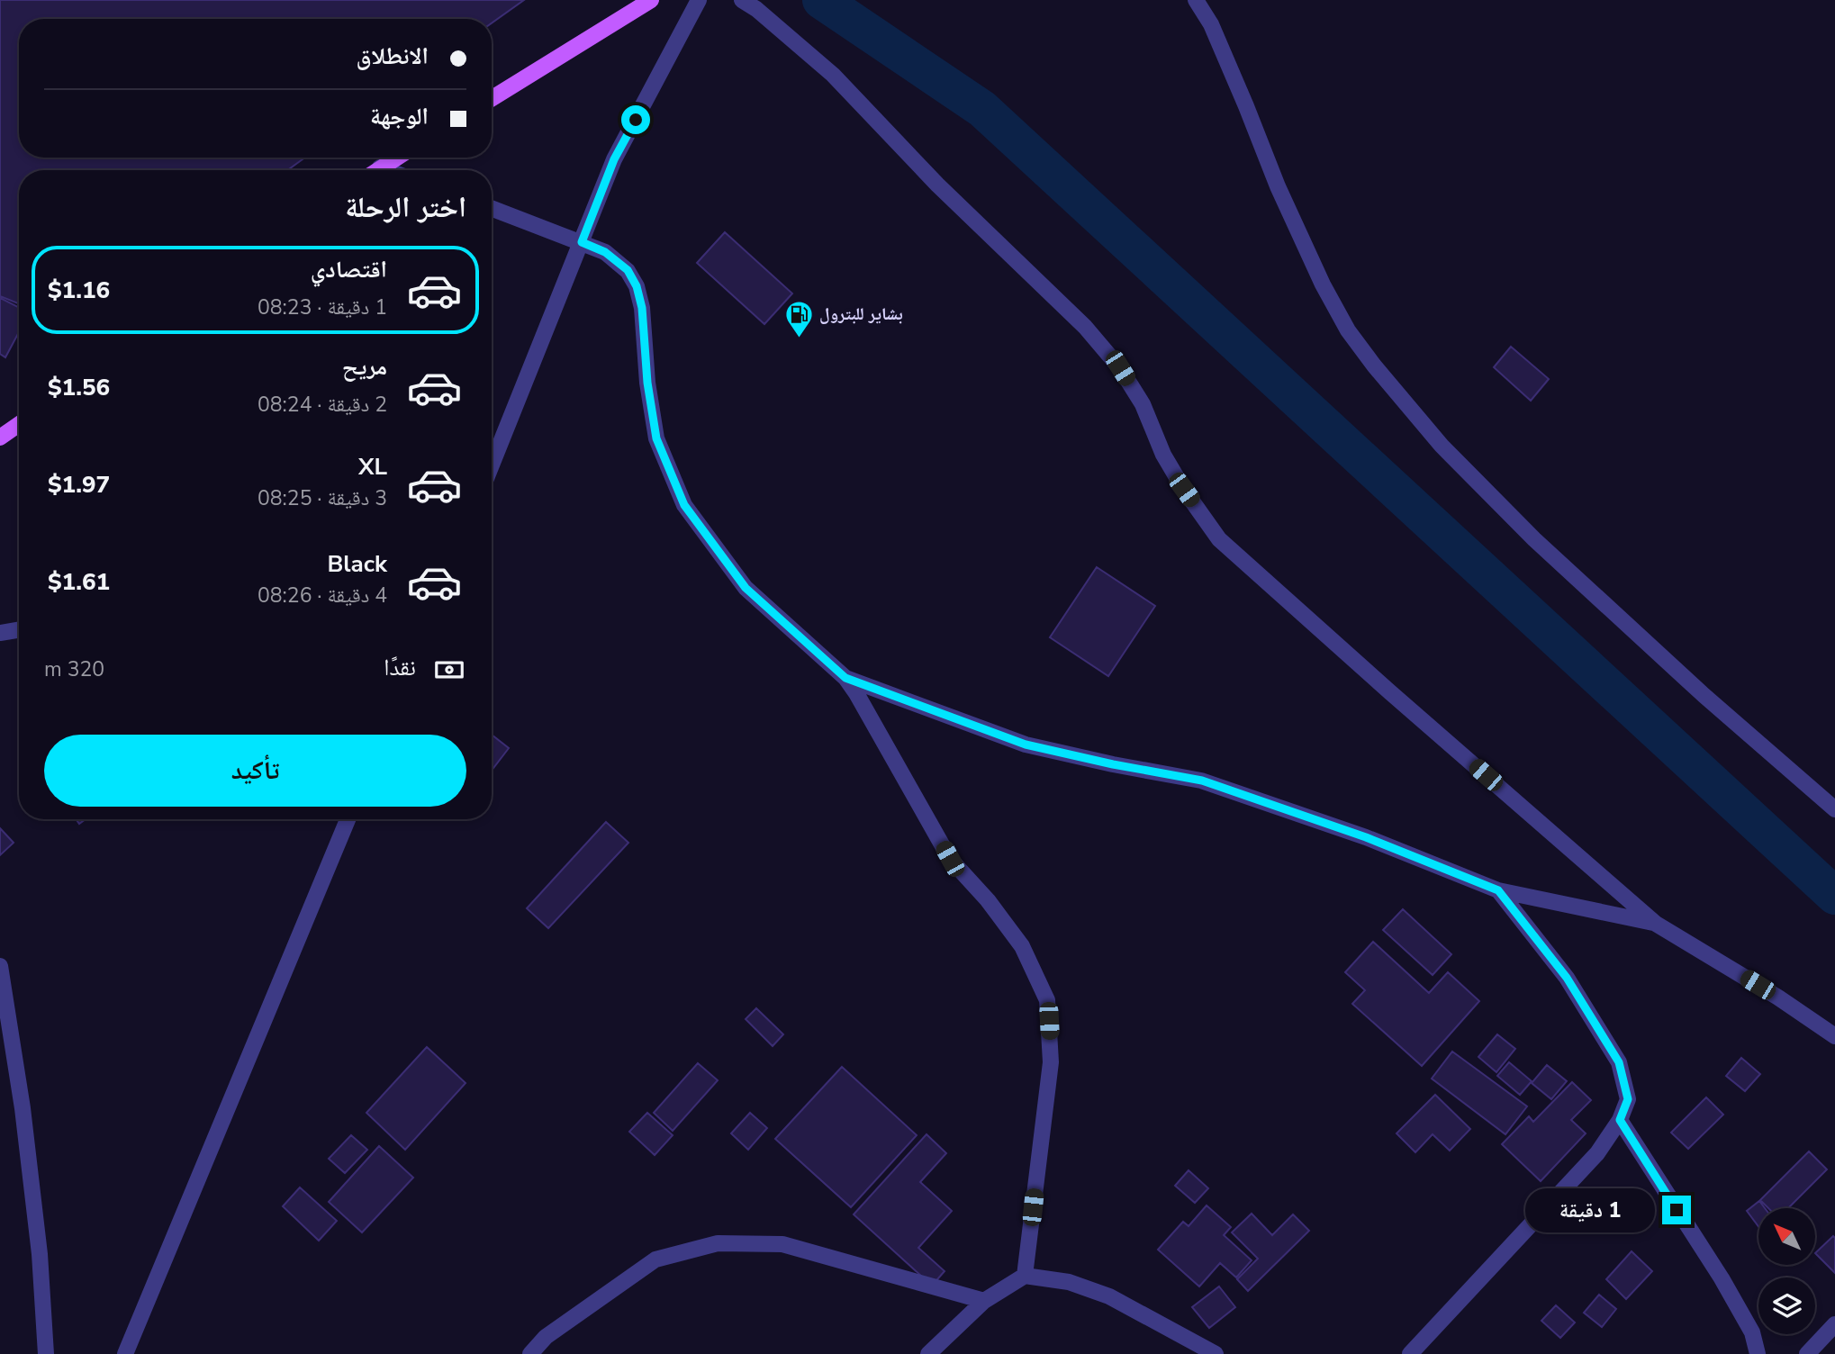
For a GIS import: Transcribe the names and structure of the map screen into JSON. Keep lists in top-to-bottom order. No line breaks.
{"places":{"fuel station":["بشاير للبترول"]},"north":"top left","page":{"banner":["الانطلاق","الوجهة"],"heading":"اختر الرحلة","list":[{"name":"اقتصادي","note":"1 دقيقة · 08:23","value":"$1.16"},{"name":"مريح","note":"2 دقيقة · 08:24","value":"$1.56"},{"name":"XL","note":"3 دقيقة · 08:25","value":"$1.97"},{"name":"Black","note":"4 دقيقة · 08:26","value":"$1.61"}],"pay":["نقدًا","320 m"],"buttons":"تأكيد","bubble":"1 دقيقة"}}
